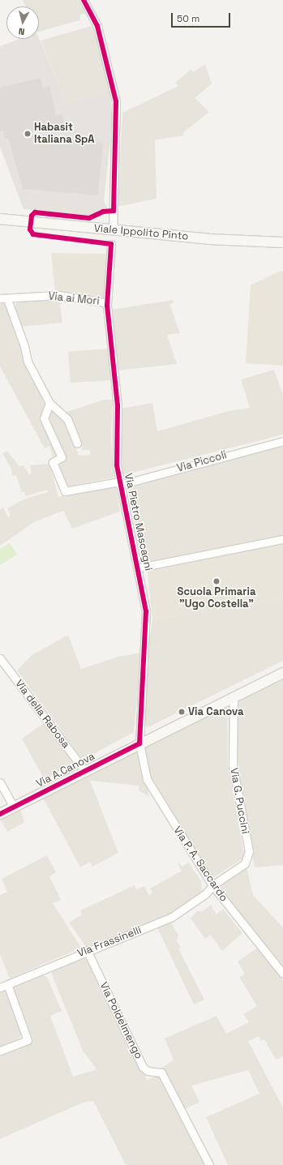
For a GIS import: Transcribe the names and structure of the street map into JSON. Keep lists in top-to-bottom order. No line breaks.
{"streets":{"street":["Viale Ippolito Pinto","Via ai Mori","Via Piccoli","Via Pietro Mascagni","Via della Rabosa","Via A.Canova","Via G. Puccini","Via P. A. Saccardo","Via Frassinelli","Via Poldelmengo"]},"crossings":[["Via ai Mori","Via Pietro Mascagni"],["Via Piccoli","Via Pietro Mascagni"],["Via Pietro Mascagni","Via A.Canova"],["Via Pietro Mascagni","Via P. A. Saccardo"],["Via della Rabosa","Via A.Canova"],["Via A.Canova","Via G. Puccini"],["Via A.Canova","Via P. A. Saccardo"],["Via G. Puccini","Via P. A. Saccardo"],["Via G. Puccini","Via Frassinelli"],["Via P. A. Saccardo","Via Frassinelli"],["Via Frassinelli","Via Poldelmengo"]],"places":["Habasit Italiana SpA","Scuola Primaria \"Ugo Costella\"","Via Canova"],"scale_bar":"50 m","north":"bottom"}
